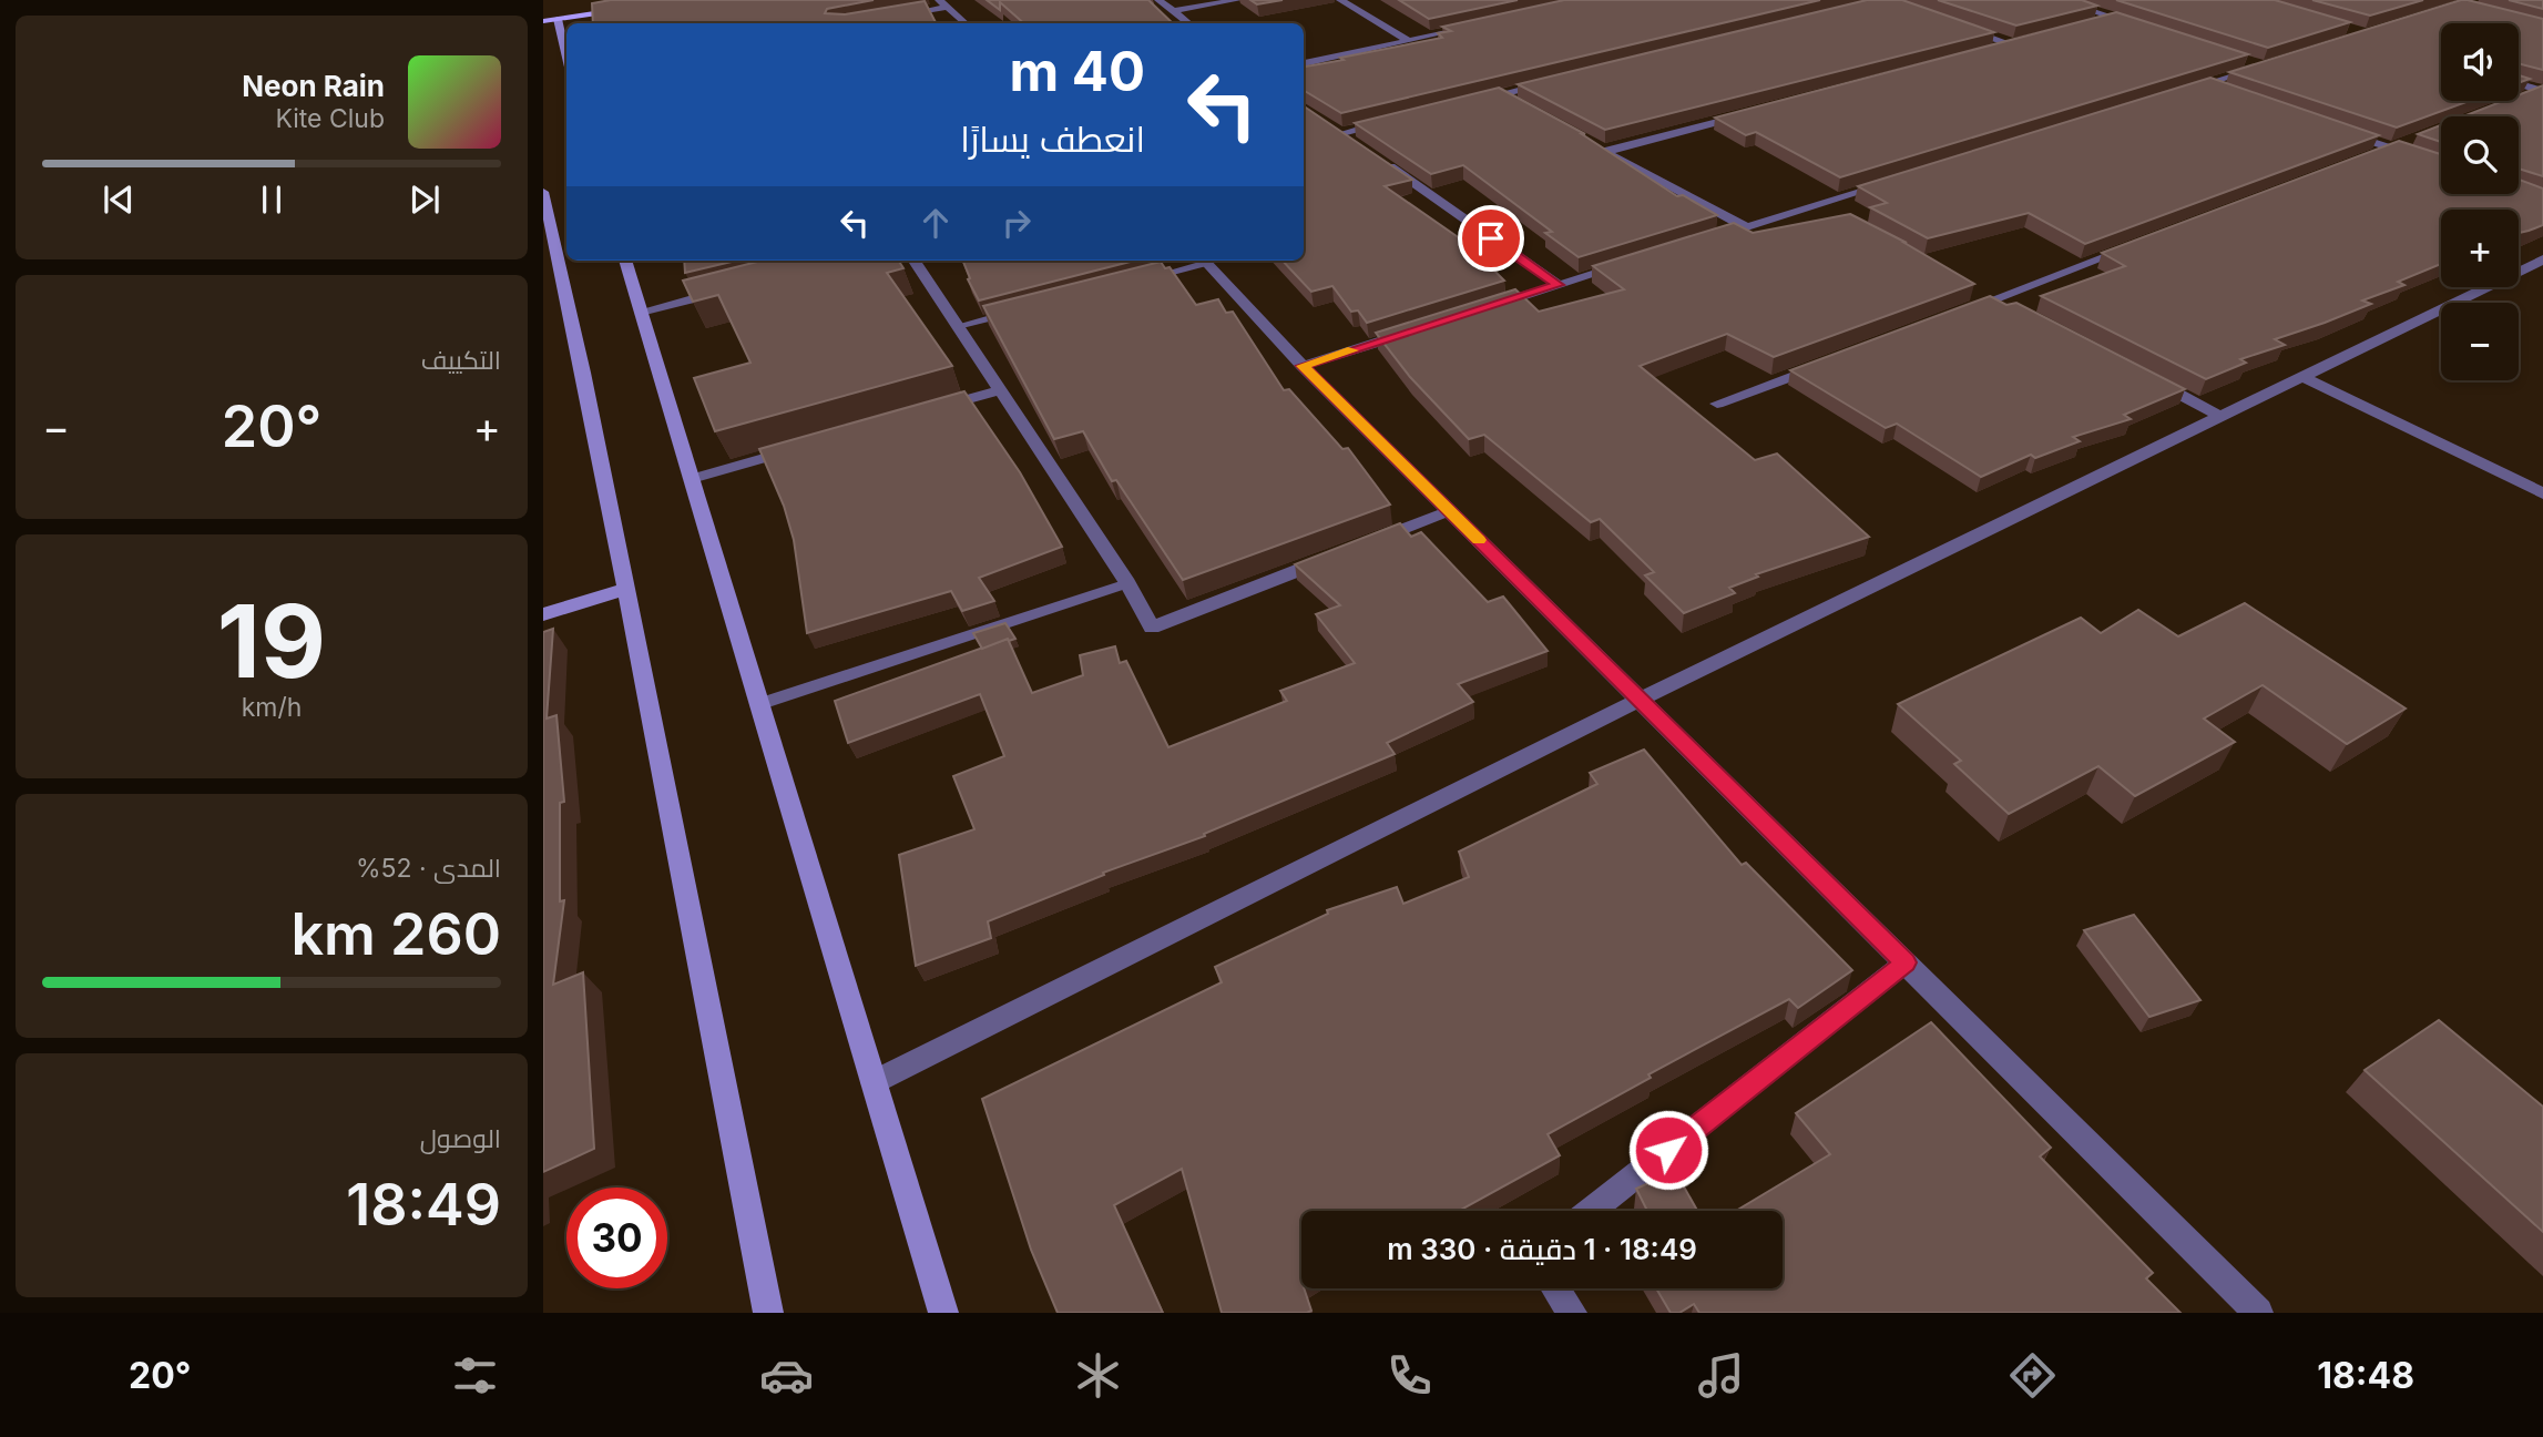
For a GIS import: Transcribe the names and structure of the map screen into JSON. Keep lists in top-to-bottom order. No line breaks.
{"page":{"map_buttons":["+","−"],"turn":["40 m","انعطف يسارًا"],"song":["Neon Rain","Kite Club"],"tile":["التكييف",["19","km/h"],["المدى · 52%","260 km"],["الوصول","18:49"]],"heat":["−","20°","+"],"limit":"30","trip":"18:49 · 1 دقيقة · 330 m","tabs":["18:48","20°"]}}
